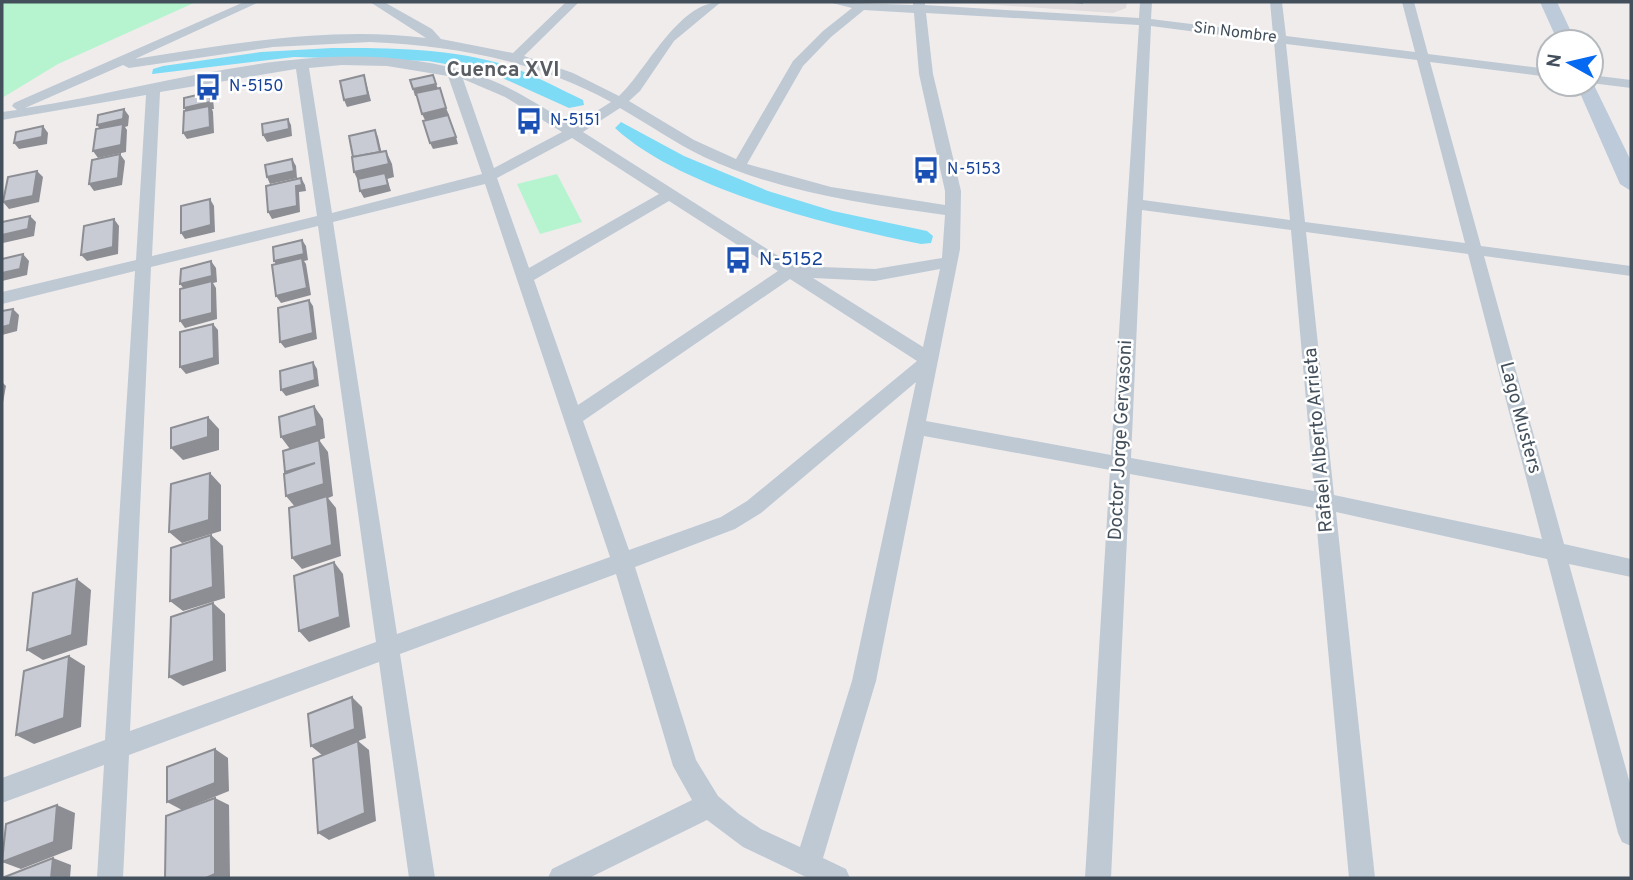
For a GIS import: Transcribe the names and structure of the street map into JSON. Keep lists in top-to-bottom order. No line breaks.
{"streets":{"street":["Sin Nombre","Lago Musters","Doctor Jorge Gervasoni","Rafael Alberto Arrieta"]},"crossings":[["Sin Nombre","Lago Musters"],["Sin Nombre","Doctor Jorge Gervasoni"],["Sin Nombre","Rafael Alberto Arrieta"]],"districts":["Cuenca XVI"],"places":{"bus stop":["N-5150","N-5151","N-5153","N-5152"]},"north":"left"}
